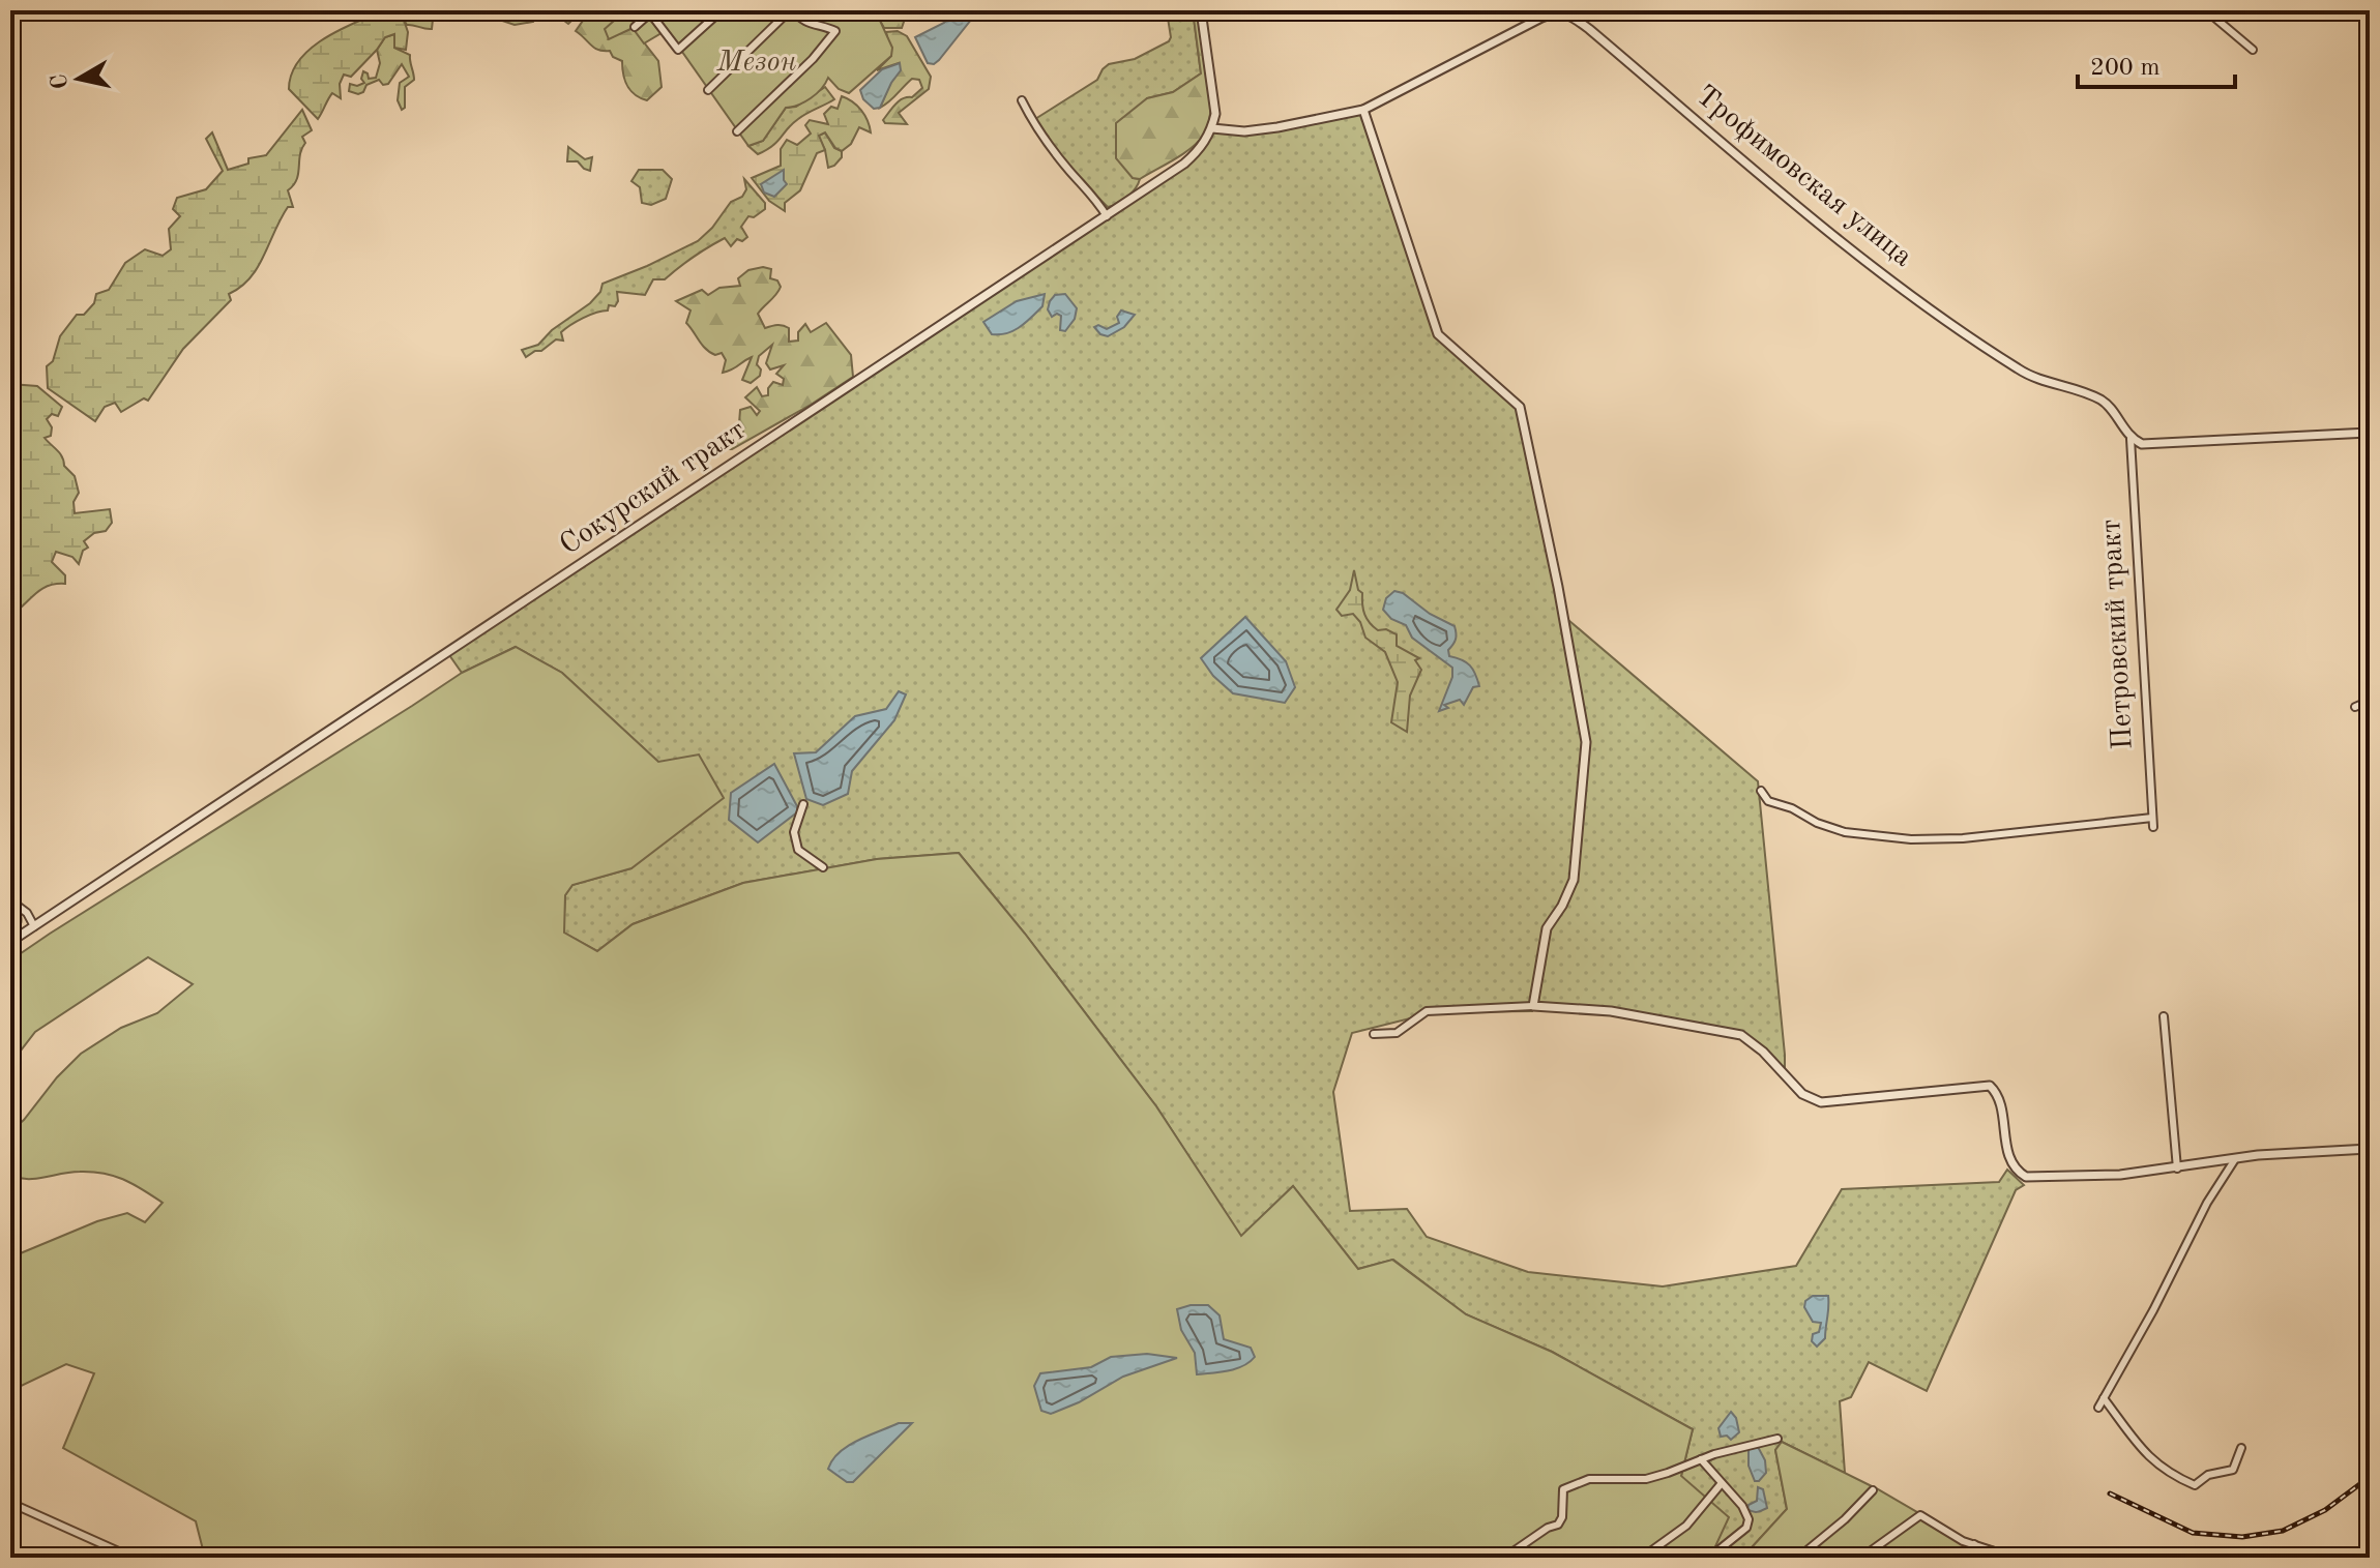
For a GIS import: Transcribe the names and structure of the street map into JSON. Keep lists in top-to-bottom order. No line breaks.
{"streets":{"street":["Трофимовская улица","Сокурский тракт","Петровский тракт"]},"crossings":[["Трофимовская улица","Сокурский тракт"],["Трофимовская улица","Петровский тракт"]],"parks":["Мезон"],"scale_bar":"200 m","north":"left"}
